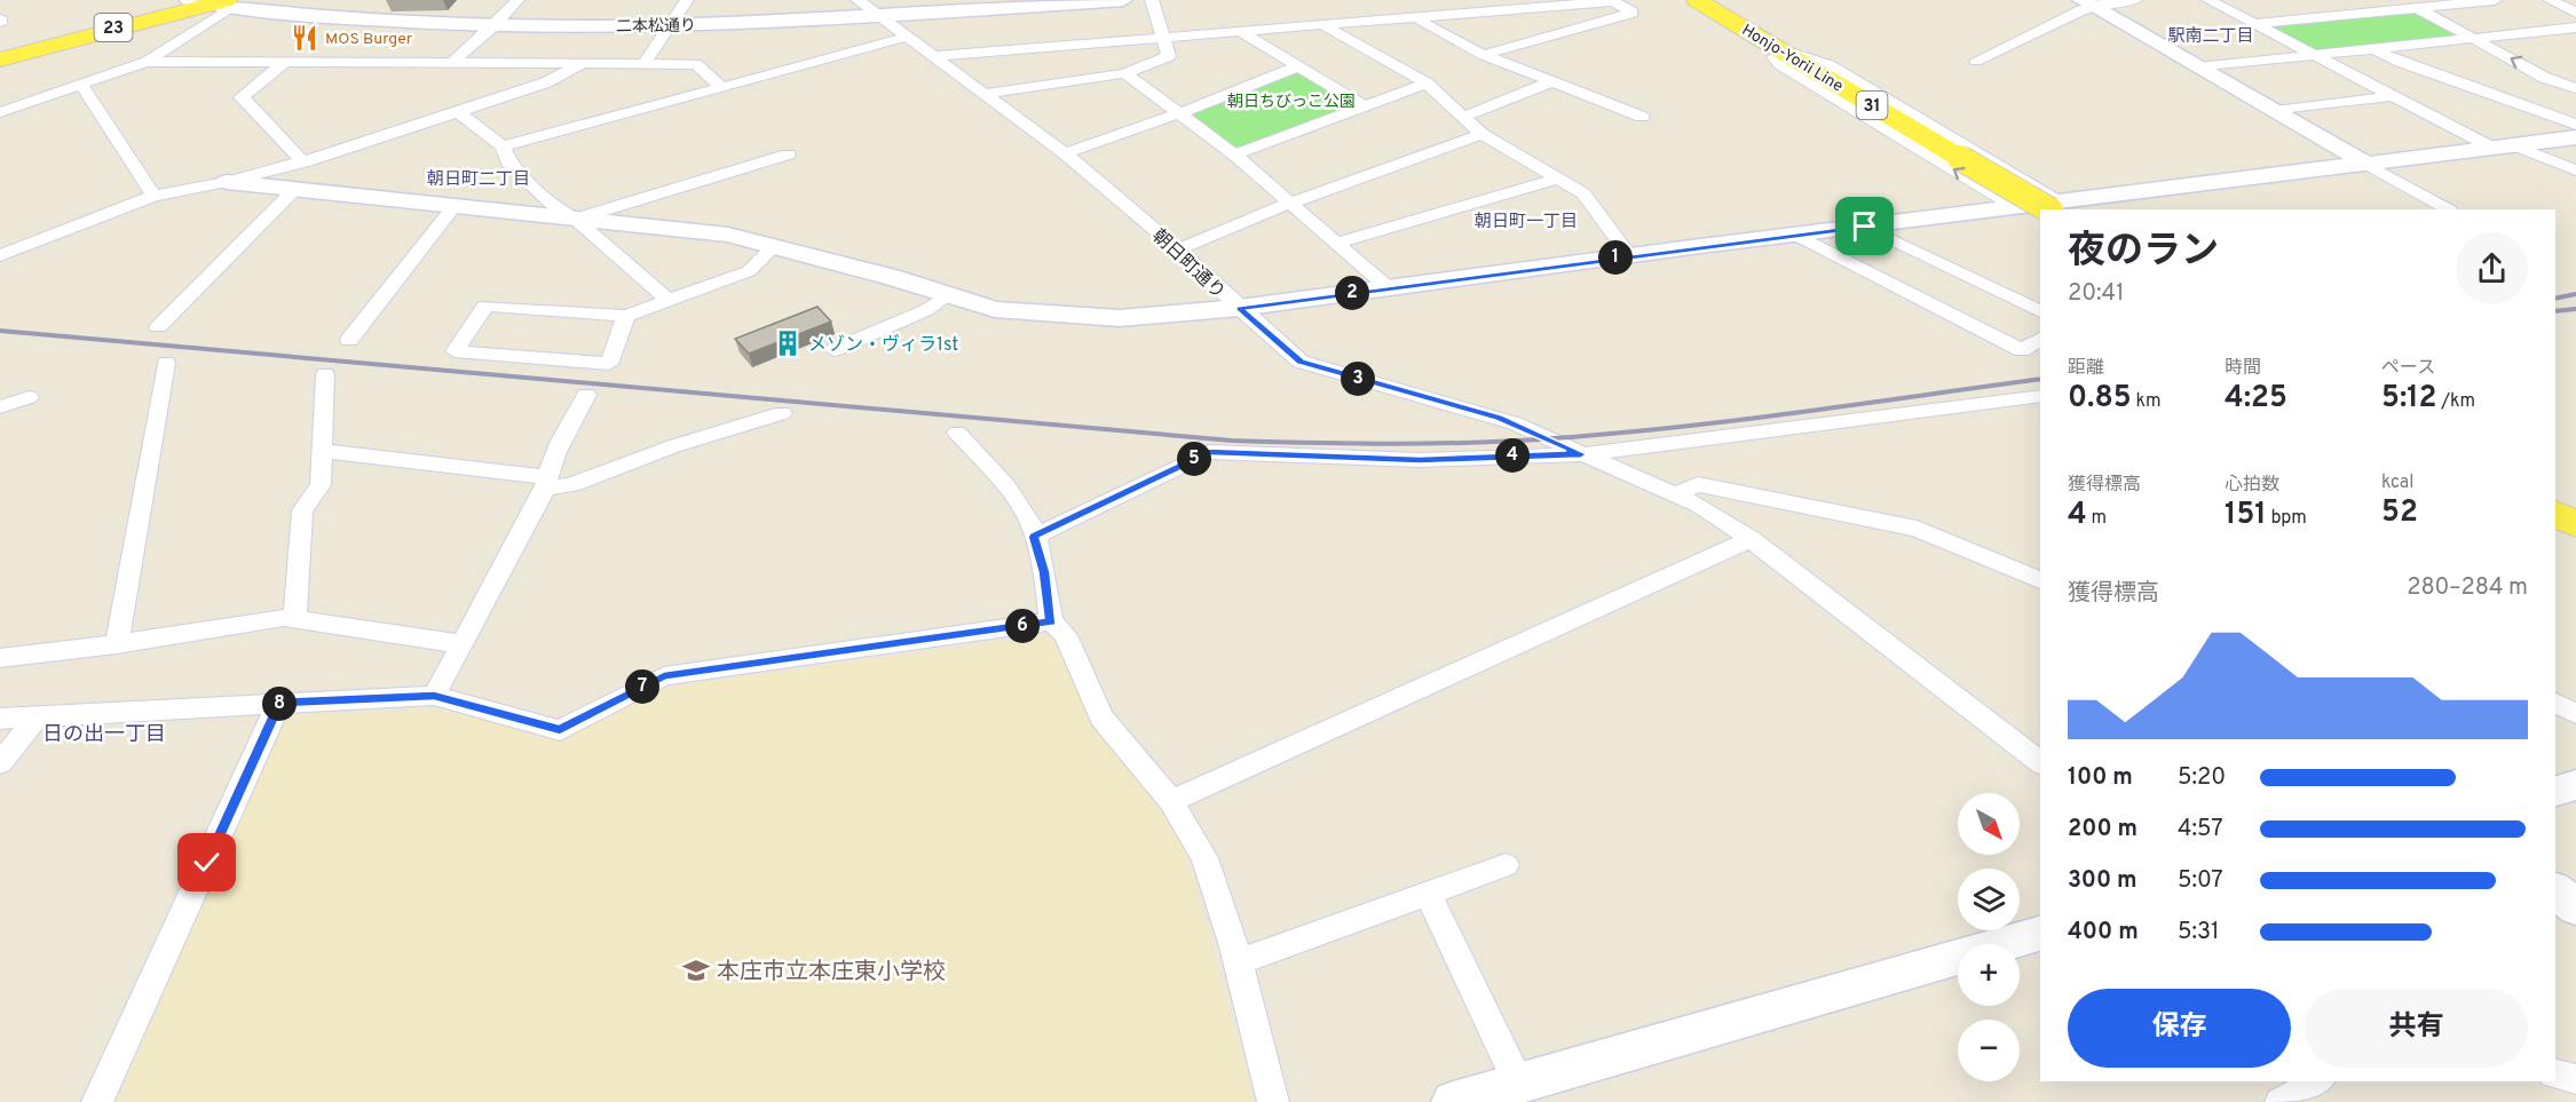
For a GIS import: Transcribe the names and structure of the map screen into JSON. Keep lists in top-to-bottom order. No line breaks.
{"streets":{"main road":["23","Honjo-Yorii Line","31"],"street":["二本松通り","朝日町通り"]},"crossings":[["二本松通り","23"],["二本松通り","朝日町通り"]],"districts":["駅南二丁目","朝日町二丁目","朝日町一丁目","日の出一丁目"],"parks":["朝日ちびっこ公園"],"places":{"restaurant":["MOS Burger"],"building":["メゾン・ヴィラ1st"],"school or university":["本庄市立本庄東小学校"]},"north":"bottom right","page":{"heading":["夜のラン","20:41"],"pins":["1","2","3","4","5","6","7","8"],"stats":[["距離","0.85 km"],["時間","4:25"],["ペース","5:12 /km"],["獲得標高","4 m"],["心拍数","151 bpm"],["kcal","52"]],"chart":["獲得標高","280–284 m"],"list":[{"name":"100 m","note":"5:20"},{"name":"200 m","note":"4:57"},{"name":"300 m","note":"5:07"},{"name":"400 m","note":"5:31"}],"map_buttons":["+","−"],"buttons":["保存","共有"]}}
